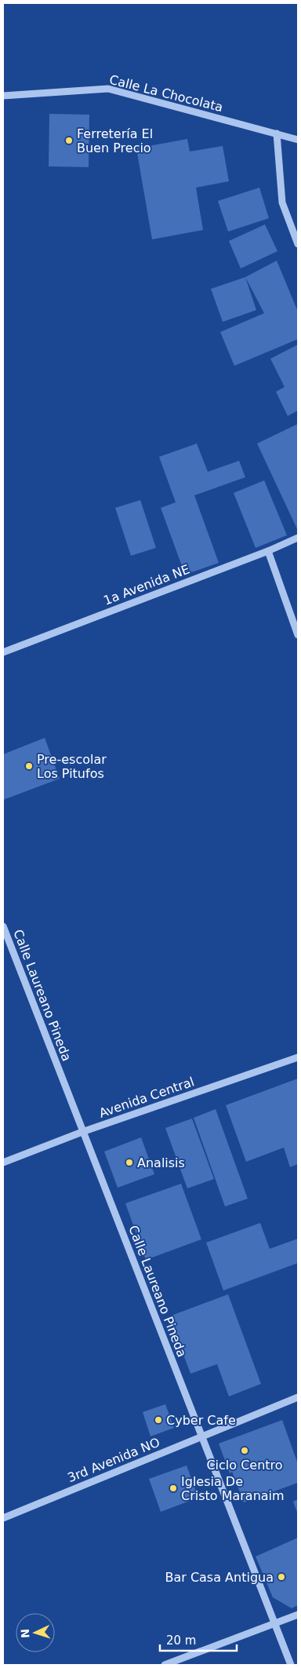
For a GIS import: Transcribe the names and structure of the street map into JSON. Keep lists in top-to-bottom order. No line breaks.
{"streets":{"street":["Calle La Chocolata","1a Avenida NE","Calle Laureano Pineda","Avenida Central","3rd Avenida NO"]},"crossings":[["Calle Laureano Pineda","Avenida Central"],["Calle Laureano Pineda","3rd Avenida NO"]],"places":["Ferretería El Buen Precio","Pre-escolar Los Pitufos","Analisis","Cyber Cafe","Ciclo Centro","Iglesia De Cristo Maranaim","Bar Casa Antigua"],"scale_bar":"20 m","north":"left"}
